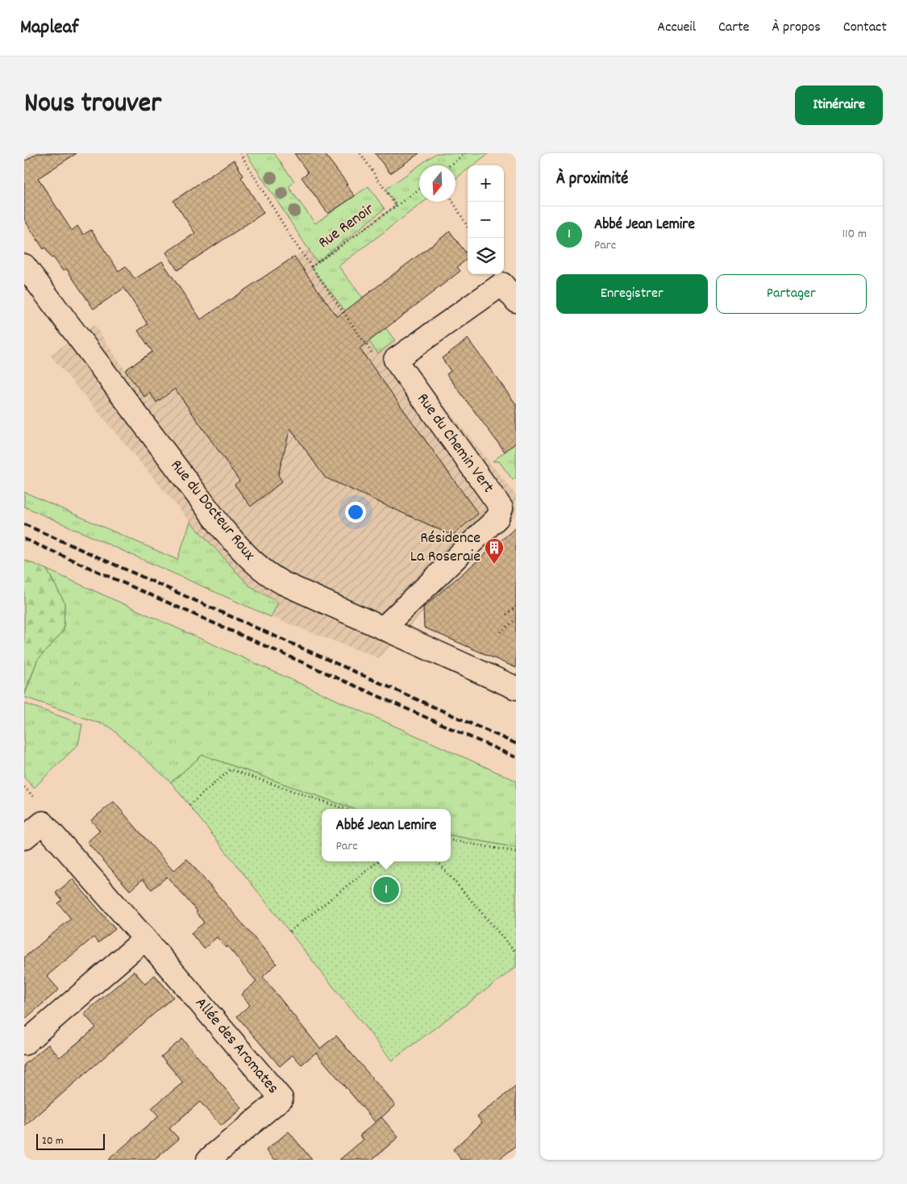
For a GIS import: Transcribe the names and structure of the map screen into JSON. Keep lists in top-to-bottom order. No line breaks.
{"streets":{"street":["Rue du Chemin Vert","Rue du Docteur Roux","Allée des Aromates"],"path":["Rue Renoir"]},"crossings":[["Rue du Chemin Vert","Rue du Docteur Roux"]],"places":{"building":["Résidence La Roseraie"]},"scale_bar":"20 m","north":"bottom","page":{"header":"Mapleaf","nav":["Accueil","Carte","À propos","Contact"],"title":"Nous trouver","buttons":["Itinéraire",["Enregistrer","Partager"]],"heading":"À proximité","map_buttons":["+","−"],"list":[{"mark":"1","name":"Abbé Jean Lemire","note":"Parc","value":"110 m"}],"popup":["Abbé Jean Lemire","Parc"],"pins":"1","scale":"20 m"}}
